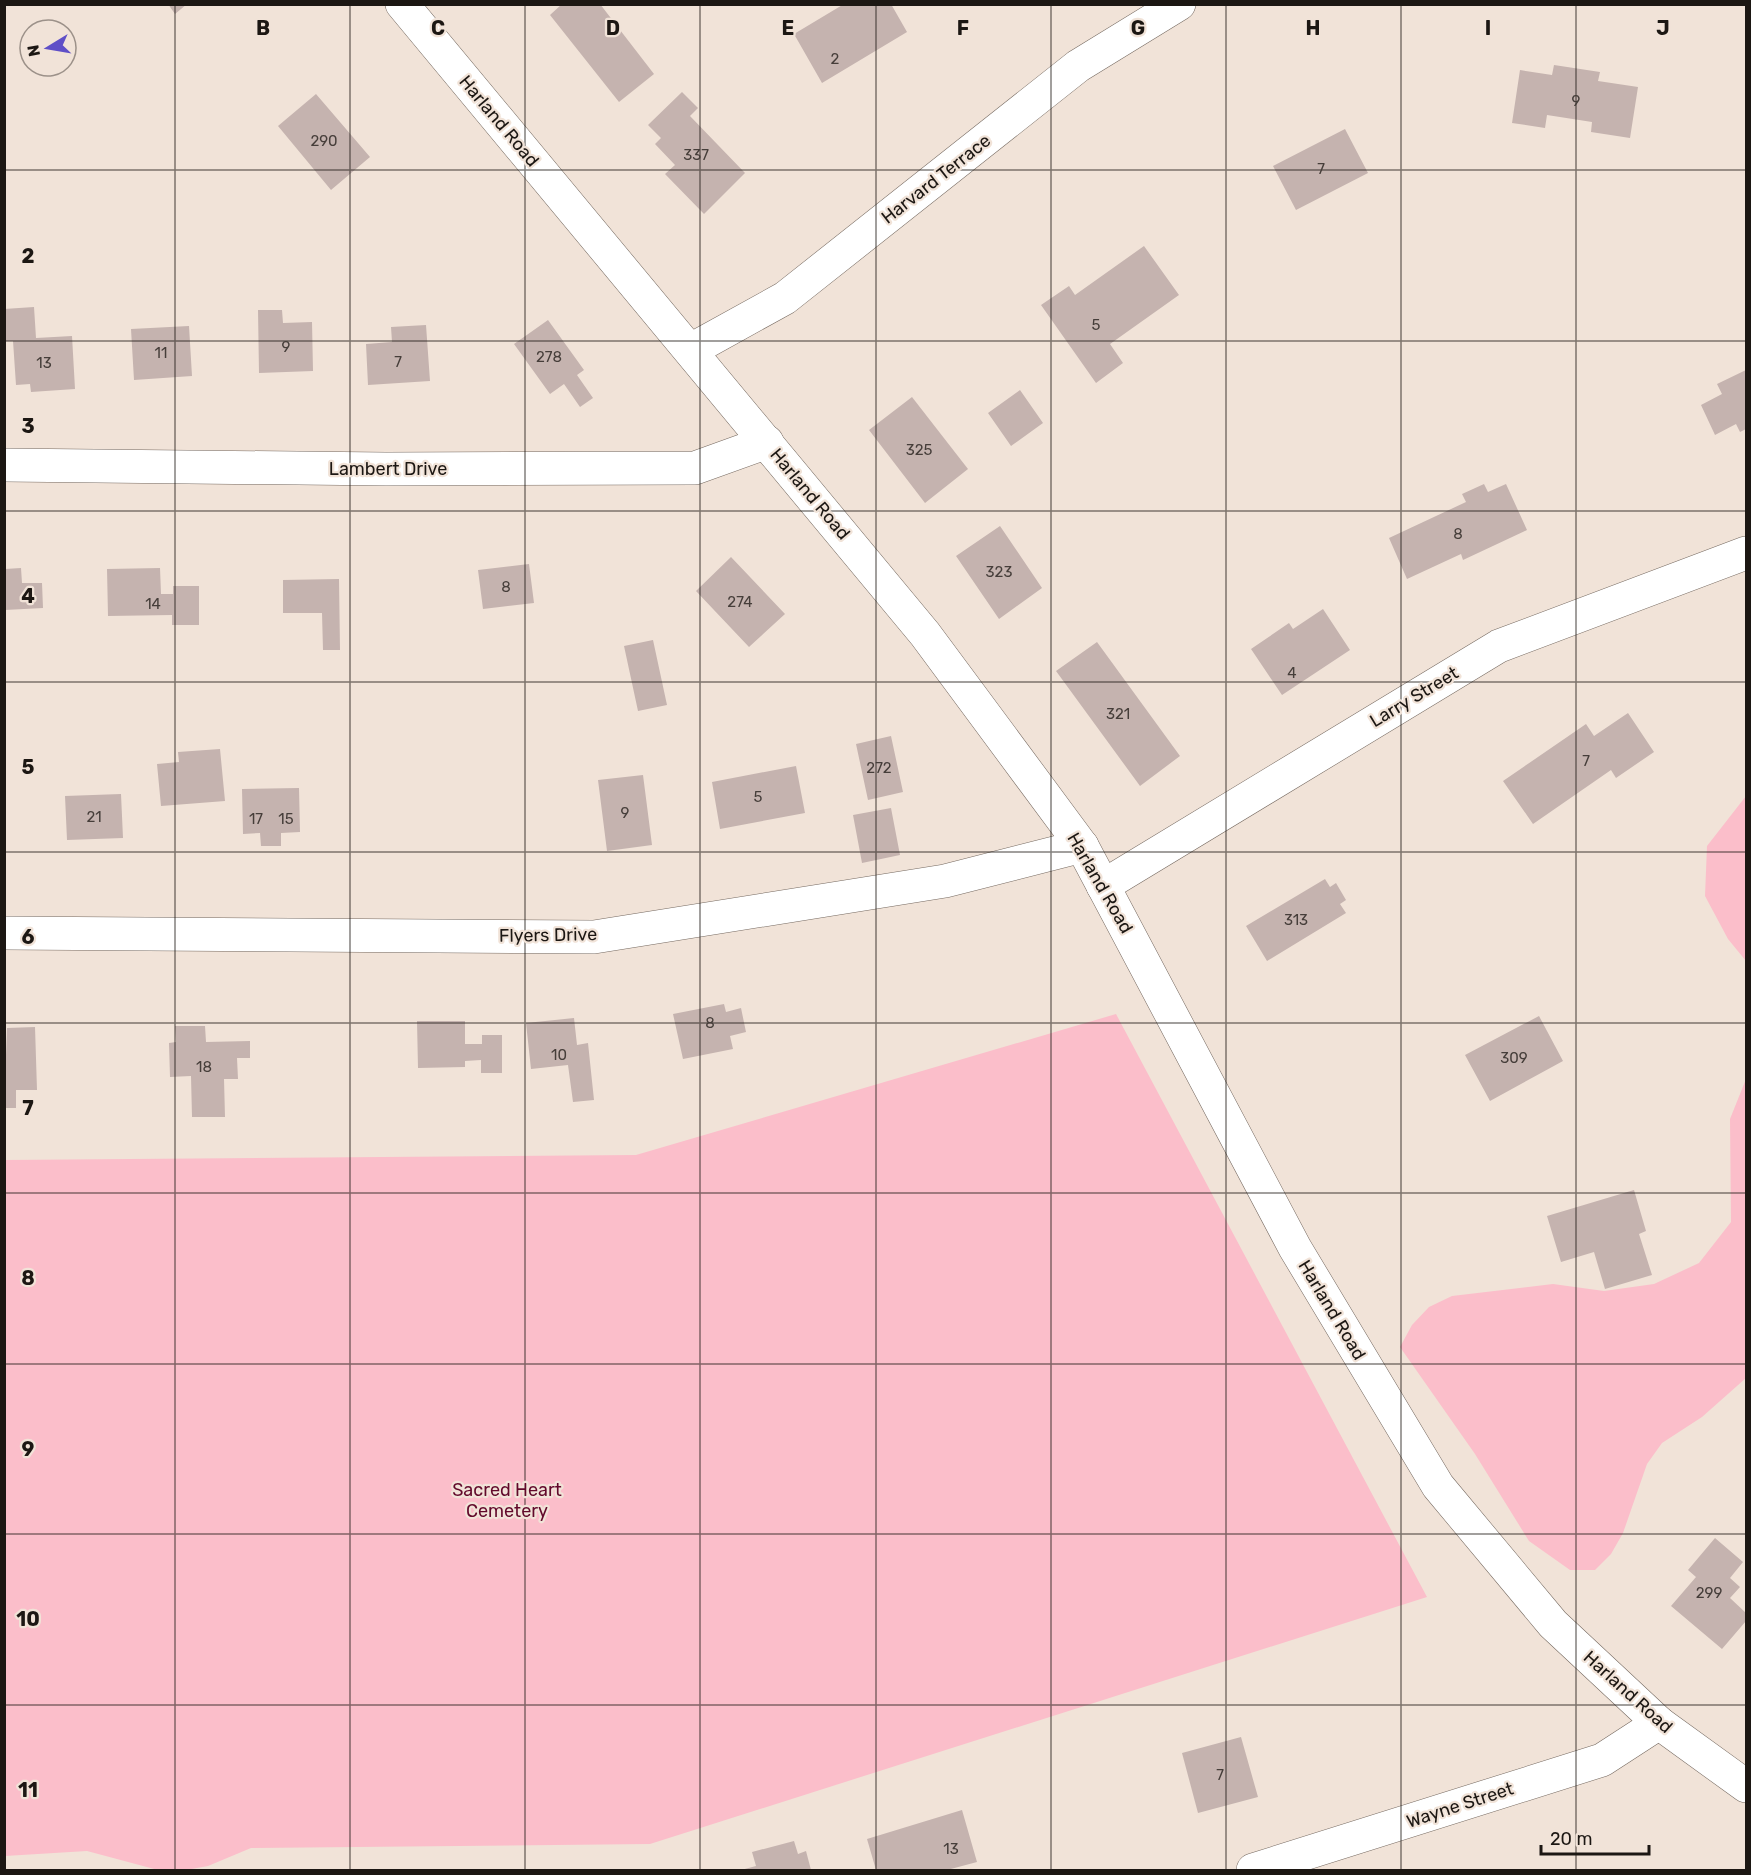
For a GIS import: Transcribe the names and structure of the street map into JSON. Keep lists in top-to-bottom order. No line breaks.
{"streets":{"street":["Harland Road","Harvard Terrace","Lambert Drive","Larry Street","Flyers Drive","Wayne Street"]},"crossings":[["Harland Road","Harvard Terrace"],["Harland Road","Lambert Drive"],["Harland Road","Larry Street"],["Harland Road","Flyers Drive"],["Harland Road","Wayne Street"]],"parks":["Sacred Heart Cemetery"],"house_numbers":["2","9","290","337","7","5","9","11","278","7","13","325","8","323","8","274","14","4","321","7","272","5","9","21","17","15","313","8","10","309","18","299","7","13"],"scale_bar":"20 m","north":"left","grid":{"columns":["B","C","D","E","F","G","H","I","J"],"rows":["2","3","4","5","6","7","8","9","10","11"]}}
